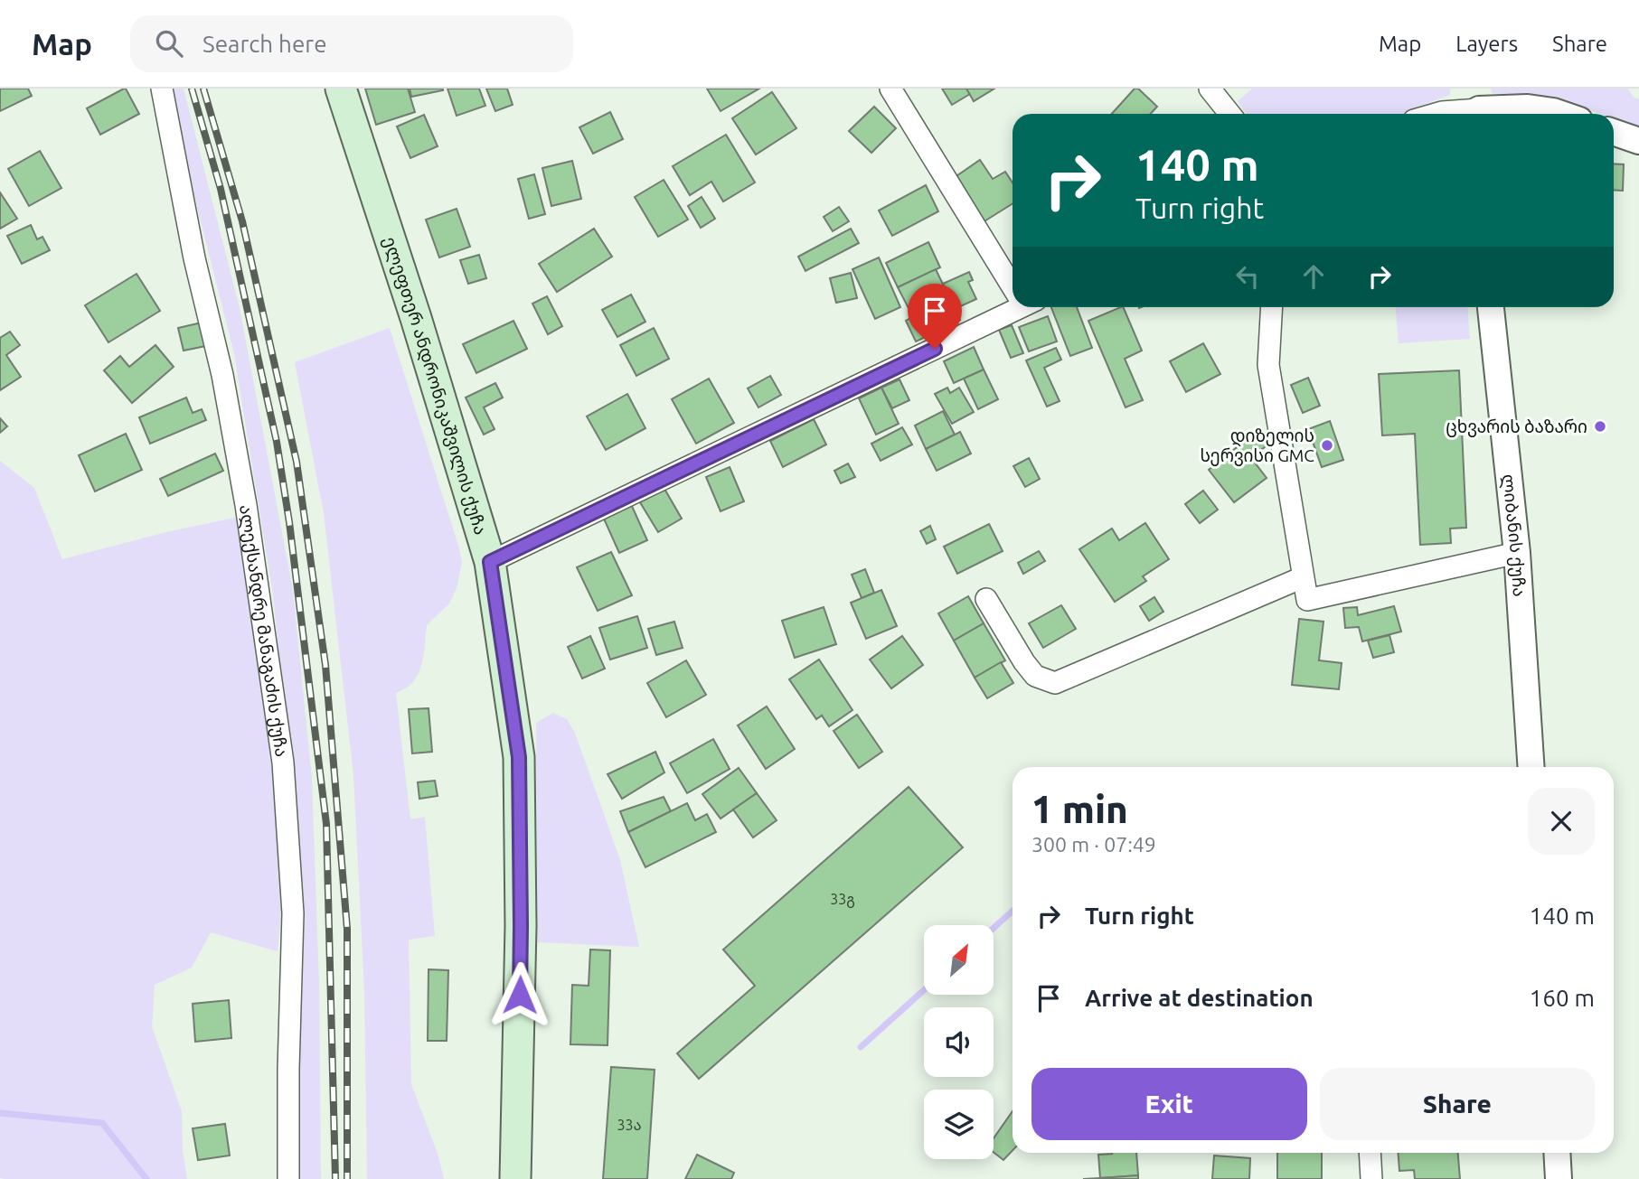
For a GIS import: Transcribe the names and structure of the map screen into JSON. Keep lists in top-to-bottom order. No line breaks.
{"streets":{"main road":["ელეფთერ ანდრონიკაშვილის ქუჩა"],"street":["ლიბანის ქუჩა","ალექსანდრე მანაგაძის ქუჩა"]},"places":["ცხვარის ბაზარი","დიზელის სერვისი GMC"],"house_numbers":["33გ","33ა"],"north":"top right","page":{"header":"Map","search":"Search here","nav":["Map","Layers","Share"],"turn":["140 m","Turn right"],"heading":["1 min","300 m · 07:49"],"list":[{"name":"Turn right","value":"140 m"},{"name":"Arrive at destination","value":"160 m"}],"buttons":["Exit","Share"]}}
